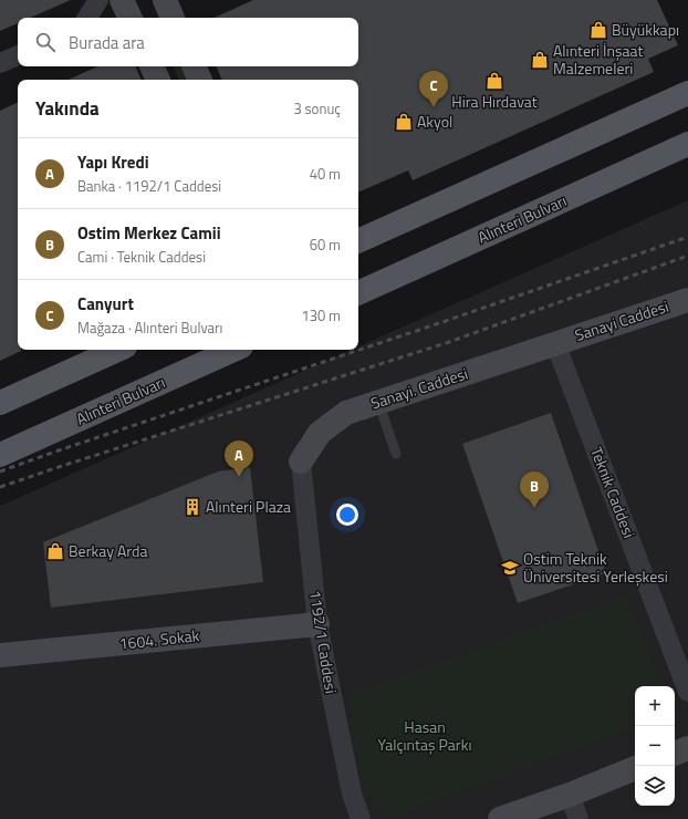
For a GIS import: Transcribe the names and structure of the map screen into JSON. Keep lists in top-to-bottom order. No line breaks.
{"streets":{"main road":["Alınteri Bulvarı"],"street":["Sanayi Caddesi","Sanayi. Caddesi","Teknik Caddesi","1604. Sokak","1192/1 Caddesi"]},"crossings":[["Sanayi Caddesi","Sanayi. Caddesi"],["Sanayi Caddesi","Teknik Caddesi"],["Sanayi. Caddesi","Teknik Caddesi"],["Sanayi. Caddesi","1192/1 Caddesi"],["1604. Sokak","1192/1 Caddesi"]],"parks":["Hasan Yalçıntaş Parkı"],"places":{"shop":["Büyükkapı","Alınteri İnşaat Malzemeleri","Hira Hırdavat","Akyol","Berkay Arda"],"building":["Alınteri Plaza"],"school or university":["Ostim Teknik Üniversitesi Yerleşkesi"]},"page":{"search":"Burada ara","pins":["C","A","B"],"heading":["Yakında","3 sonuç"],"list":[{"mark":"A","name":"Yapı Kredi","note":"Banka · 1192/1 Caddesi","value":"40 m"},{"mark":"B","name":"Ostim Merkez Camii","note":"Cami · Teknik Caddesi","value":"60 m"},{"mark":"C","name":"Canyurt","note":"Mağaza · Alınteri Bulvarı","value":"130 m"}],"map_buttons":["+","−"]}}
